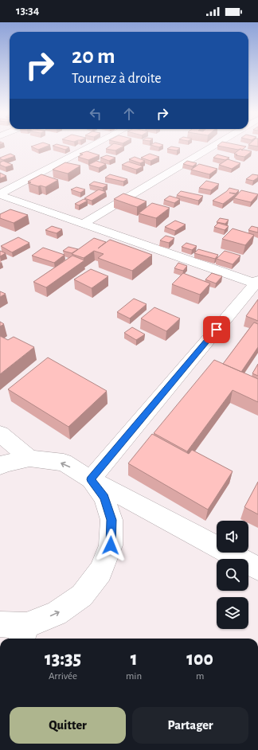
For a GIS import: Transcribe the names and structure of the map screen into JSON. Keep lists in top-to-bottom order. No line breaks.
{"page":{"status":"13:34","turn":["20 m","Tournez à droite"],"eta":["13:35","Arrivée","1","min","100","m"],"buttons":["Quitter","Partager"]}}
